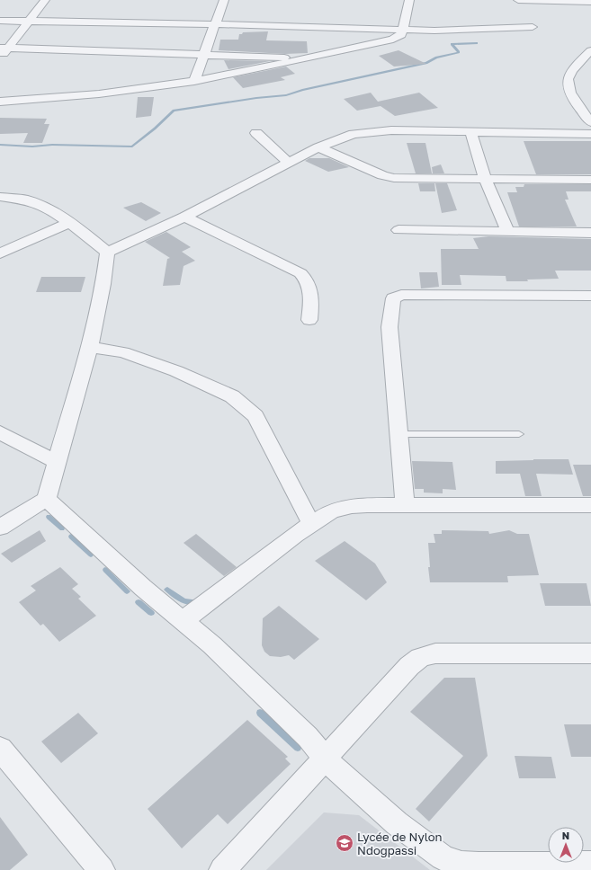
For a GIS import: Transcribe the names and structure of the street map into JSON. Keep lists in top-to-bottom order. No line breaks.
{"places":{"school or university":["Lycée de Nylon Ndogpassi"]},"north":"top"}
